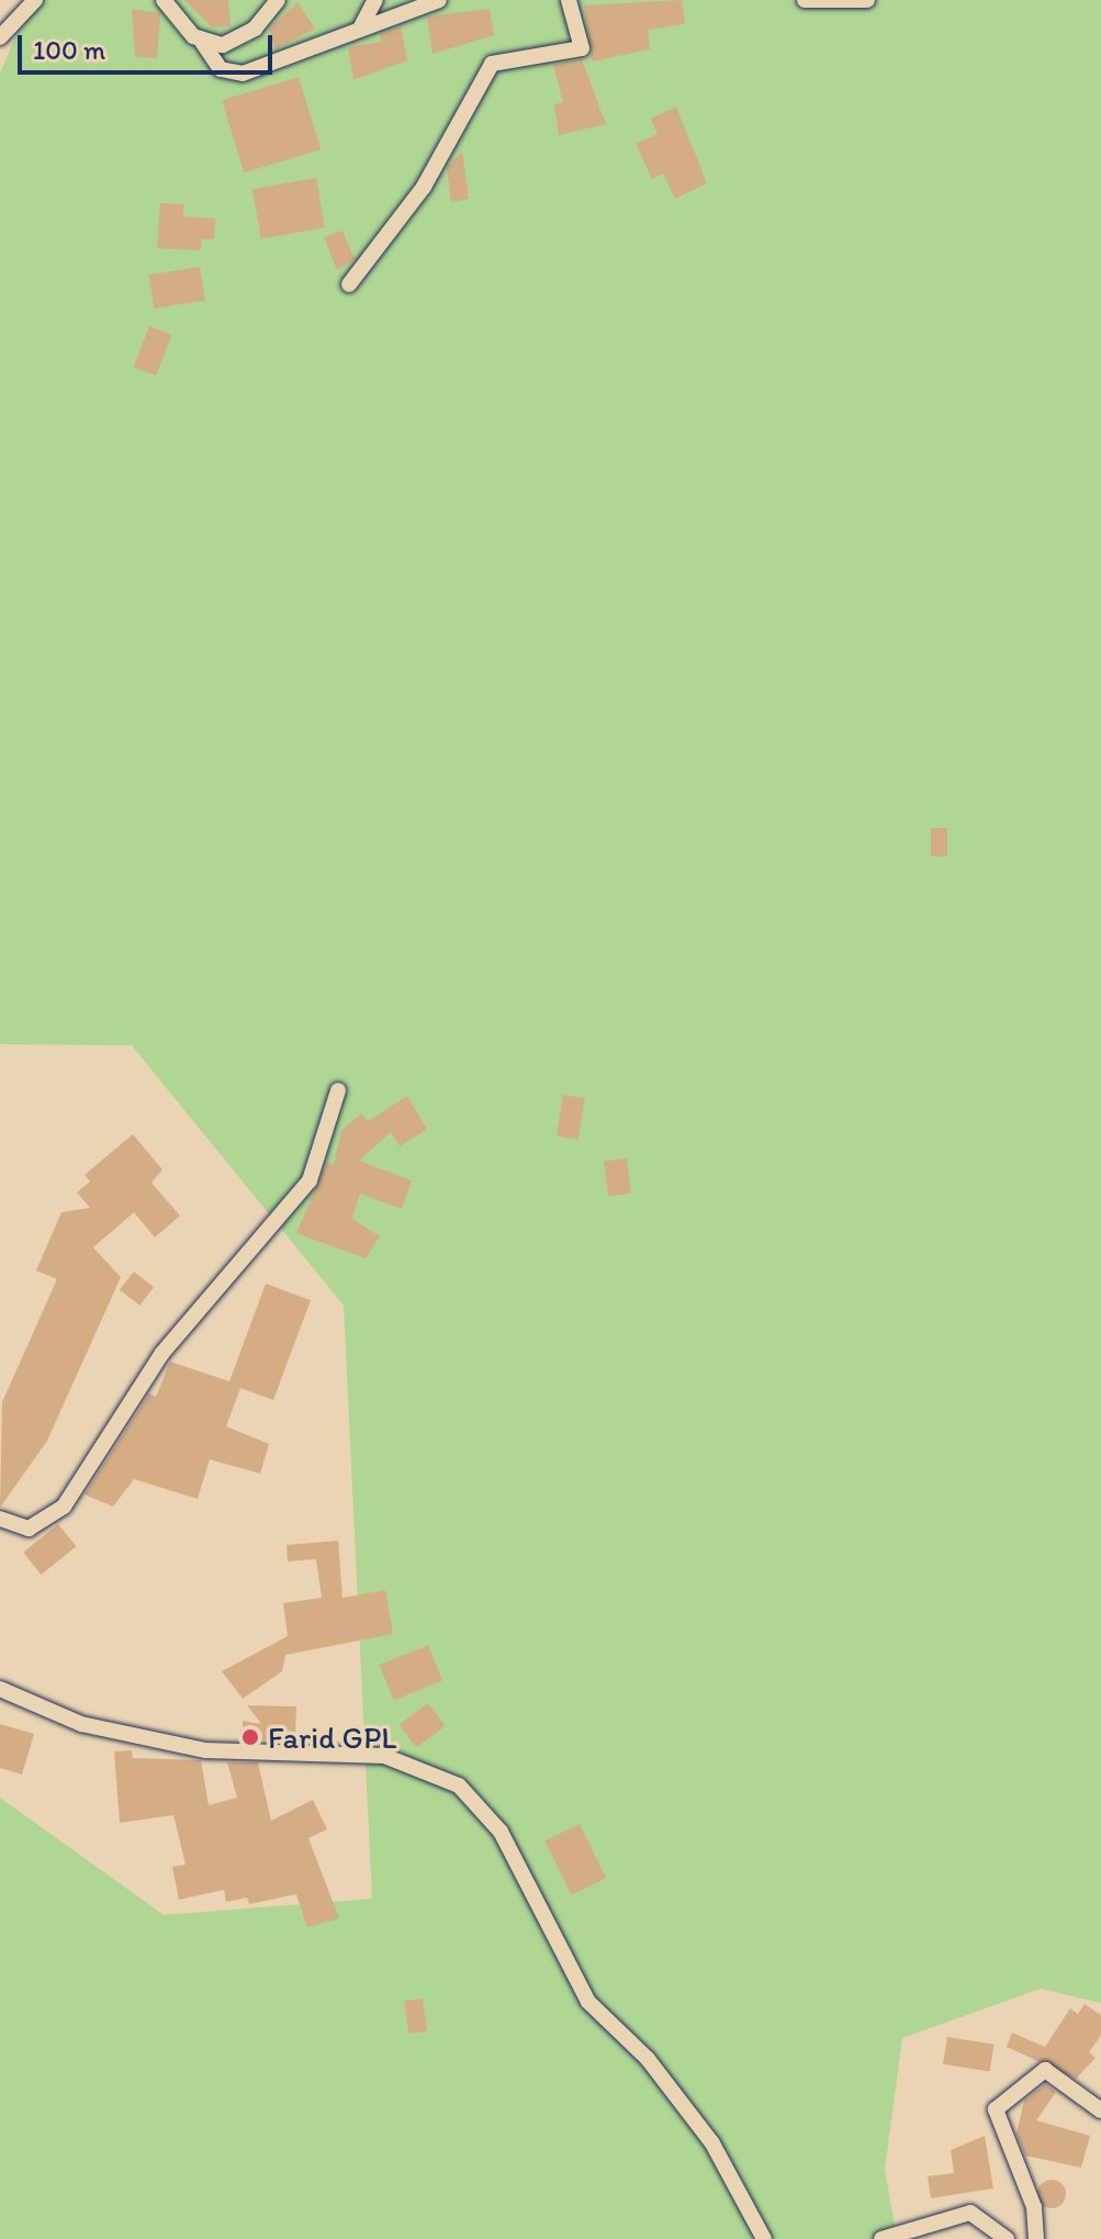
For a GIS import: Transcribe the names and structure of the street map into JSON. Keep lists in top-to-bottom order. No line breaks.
{"places":["Farid GPL"],"scale_bar":"100 m"}
